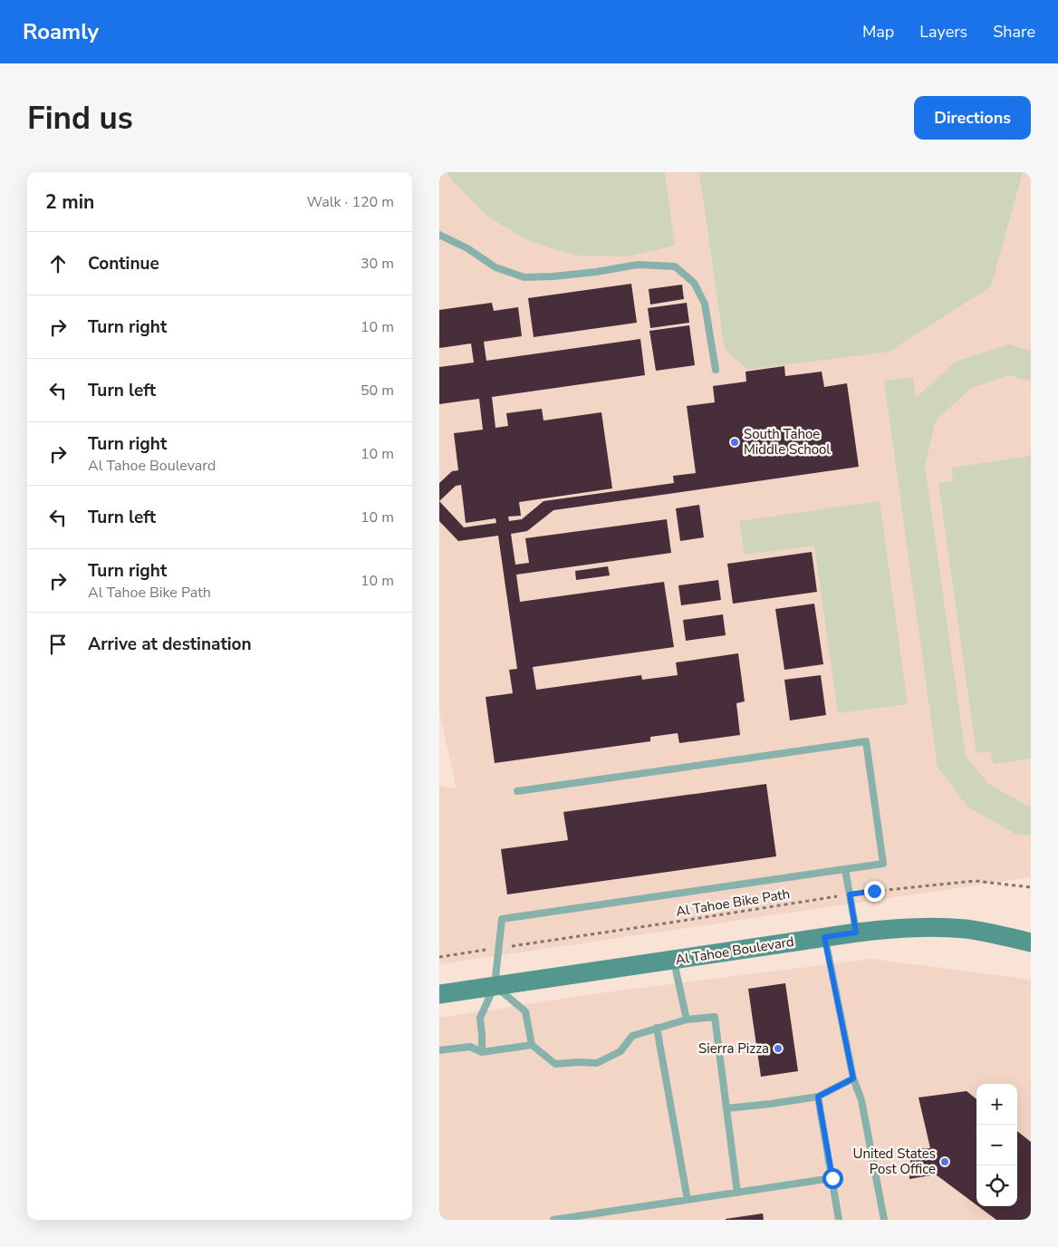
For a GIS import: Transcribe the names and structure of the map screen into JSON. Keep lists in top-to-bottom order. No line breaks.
{"streets":{"main road":["Al Tahoe Boulevard"],"path":["Al Tahoe Bike Path"]},"places":["South Tahoe Middle School","Sierra Pizza","United States Post Office"],"page":{"header":"Roamly","nav":["Map","Layers","Share"],"buttons":"Directions","title":"Find us","heading":["2 min","Walk · 120 m"],"list":[["Continue","30 m"],["Turn right","10 m"],["Turn left","50 m"],["Turn right","Al Tahoe Boulevard","10 m"],["Turn left","10 m"],["Turn right","Al Tahoe Bike Path","10 m"],"Arrive at destination"],"map_buttons":["+","−"]}}
